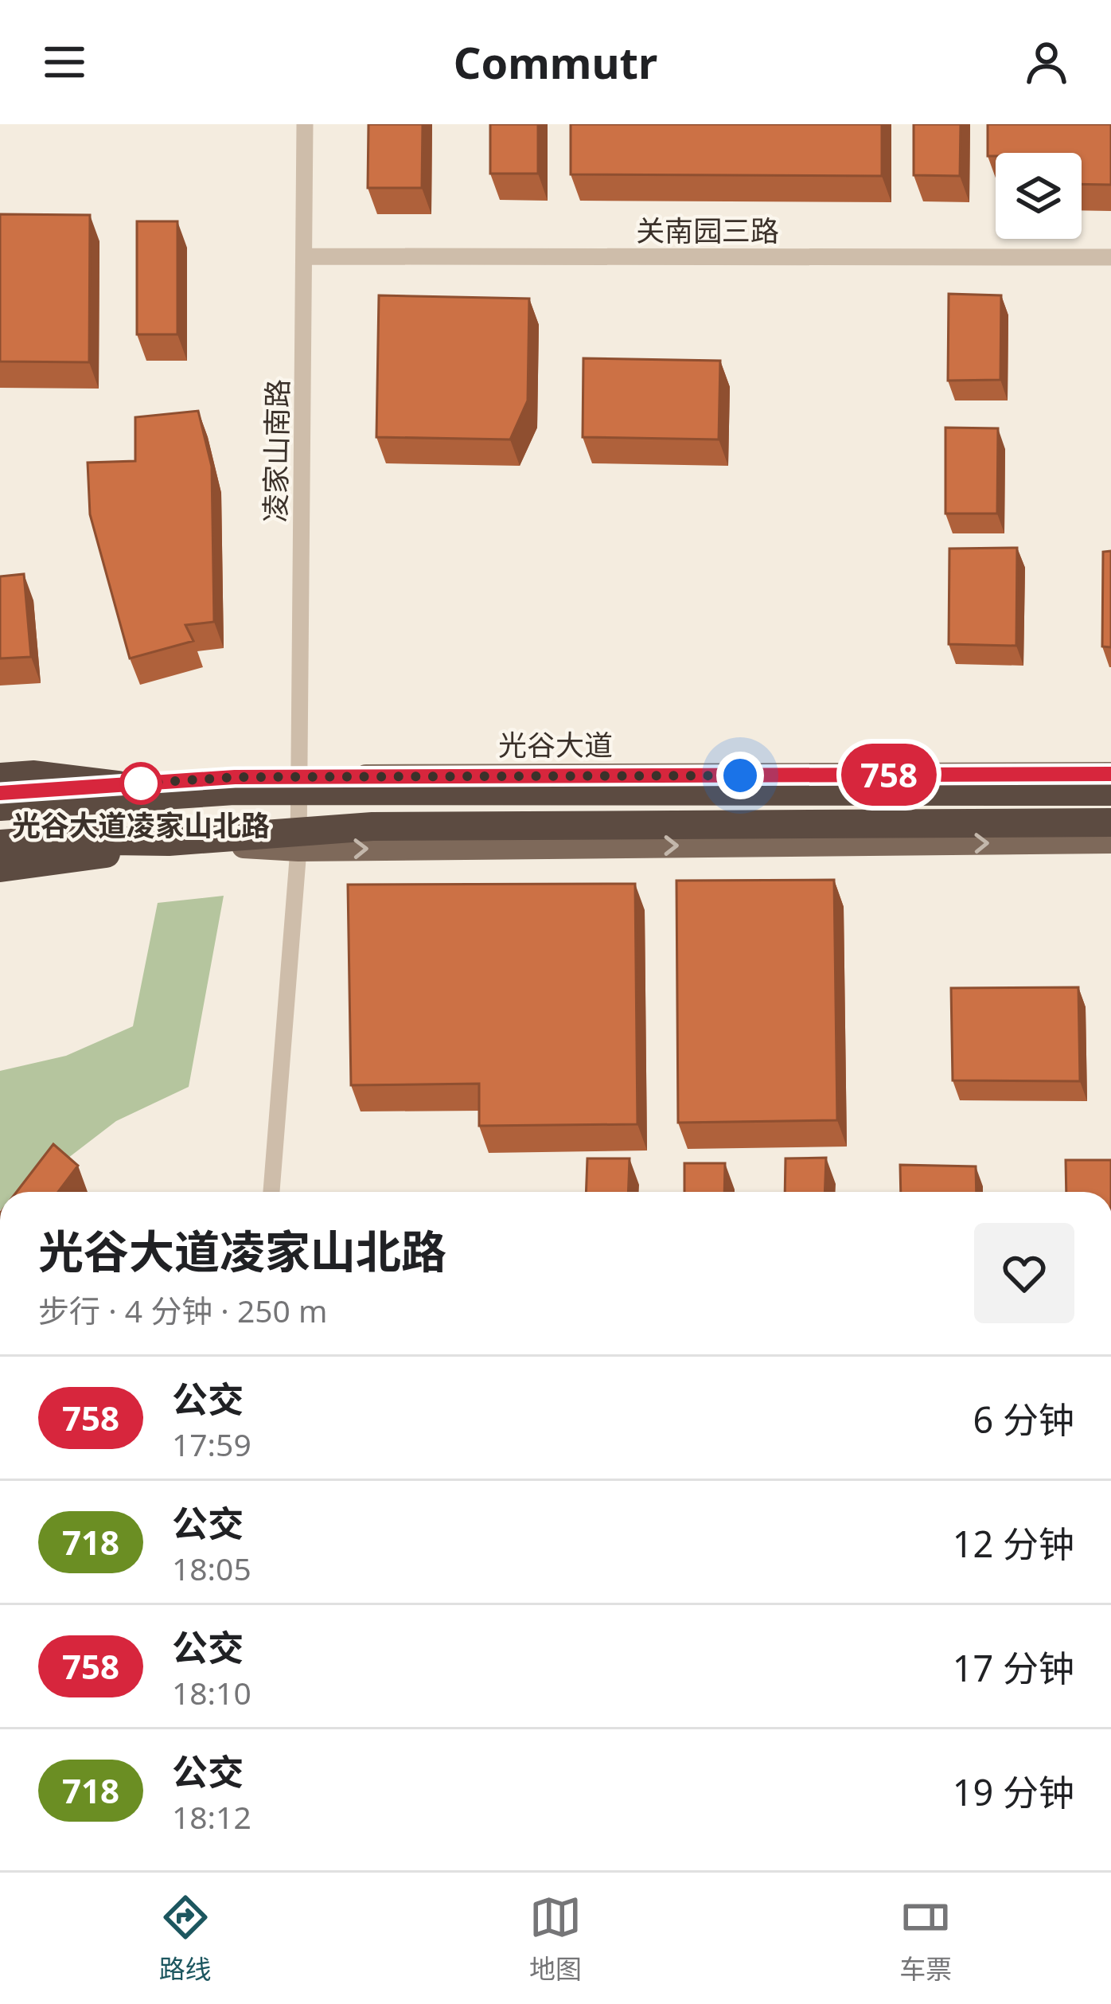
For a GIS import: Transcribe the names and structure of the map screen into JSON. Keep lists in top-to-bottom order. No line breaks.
{"streets":{"main road":["光谷大道"],"street":["关南园三路","凌家山南路"]},"crossings":[["关南园三路","凌家山南路"],["凌家山南路","光谷大道"]],"places":["光谷大道凌家山北路"],"lines":["bus line 758"],"page":{"header":"Commutr","on_map":"758","heading":["光谷大道凌家山北路","步行 · 4 分钟 · 250 m"],"list":[{"mark":"758","name":"公交","note":"17:59","value":"6 分钟"},{"mark":"718","name":"公交","note":"18:05","value":"12 分钟"},{"mark":"758","name":"公交","note":"18:10","value":"17 分钟"},{"mark":"718","name":"公交","note":"18:12","value":"19 分钟"}],"tabs":["路线","地图","车票"]}}
